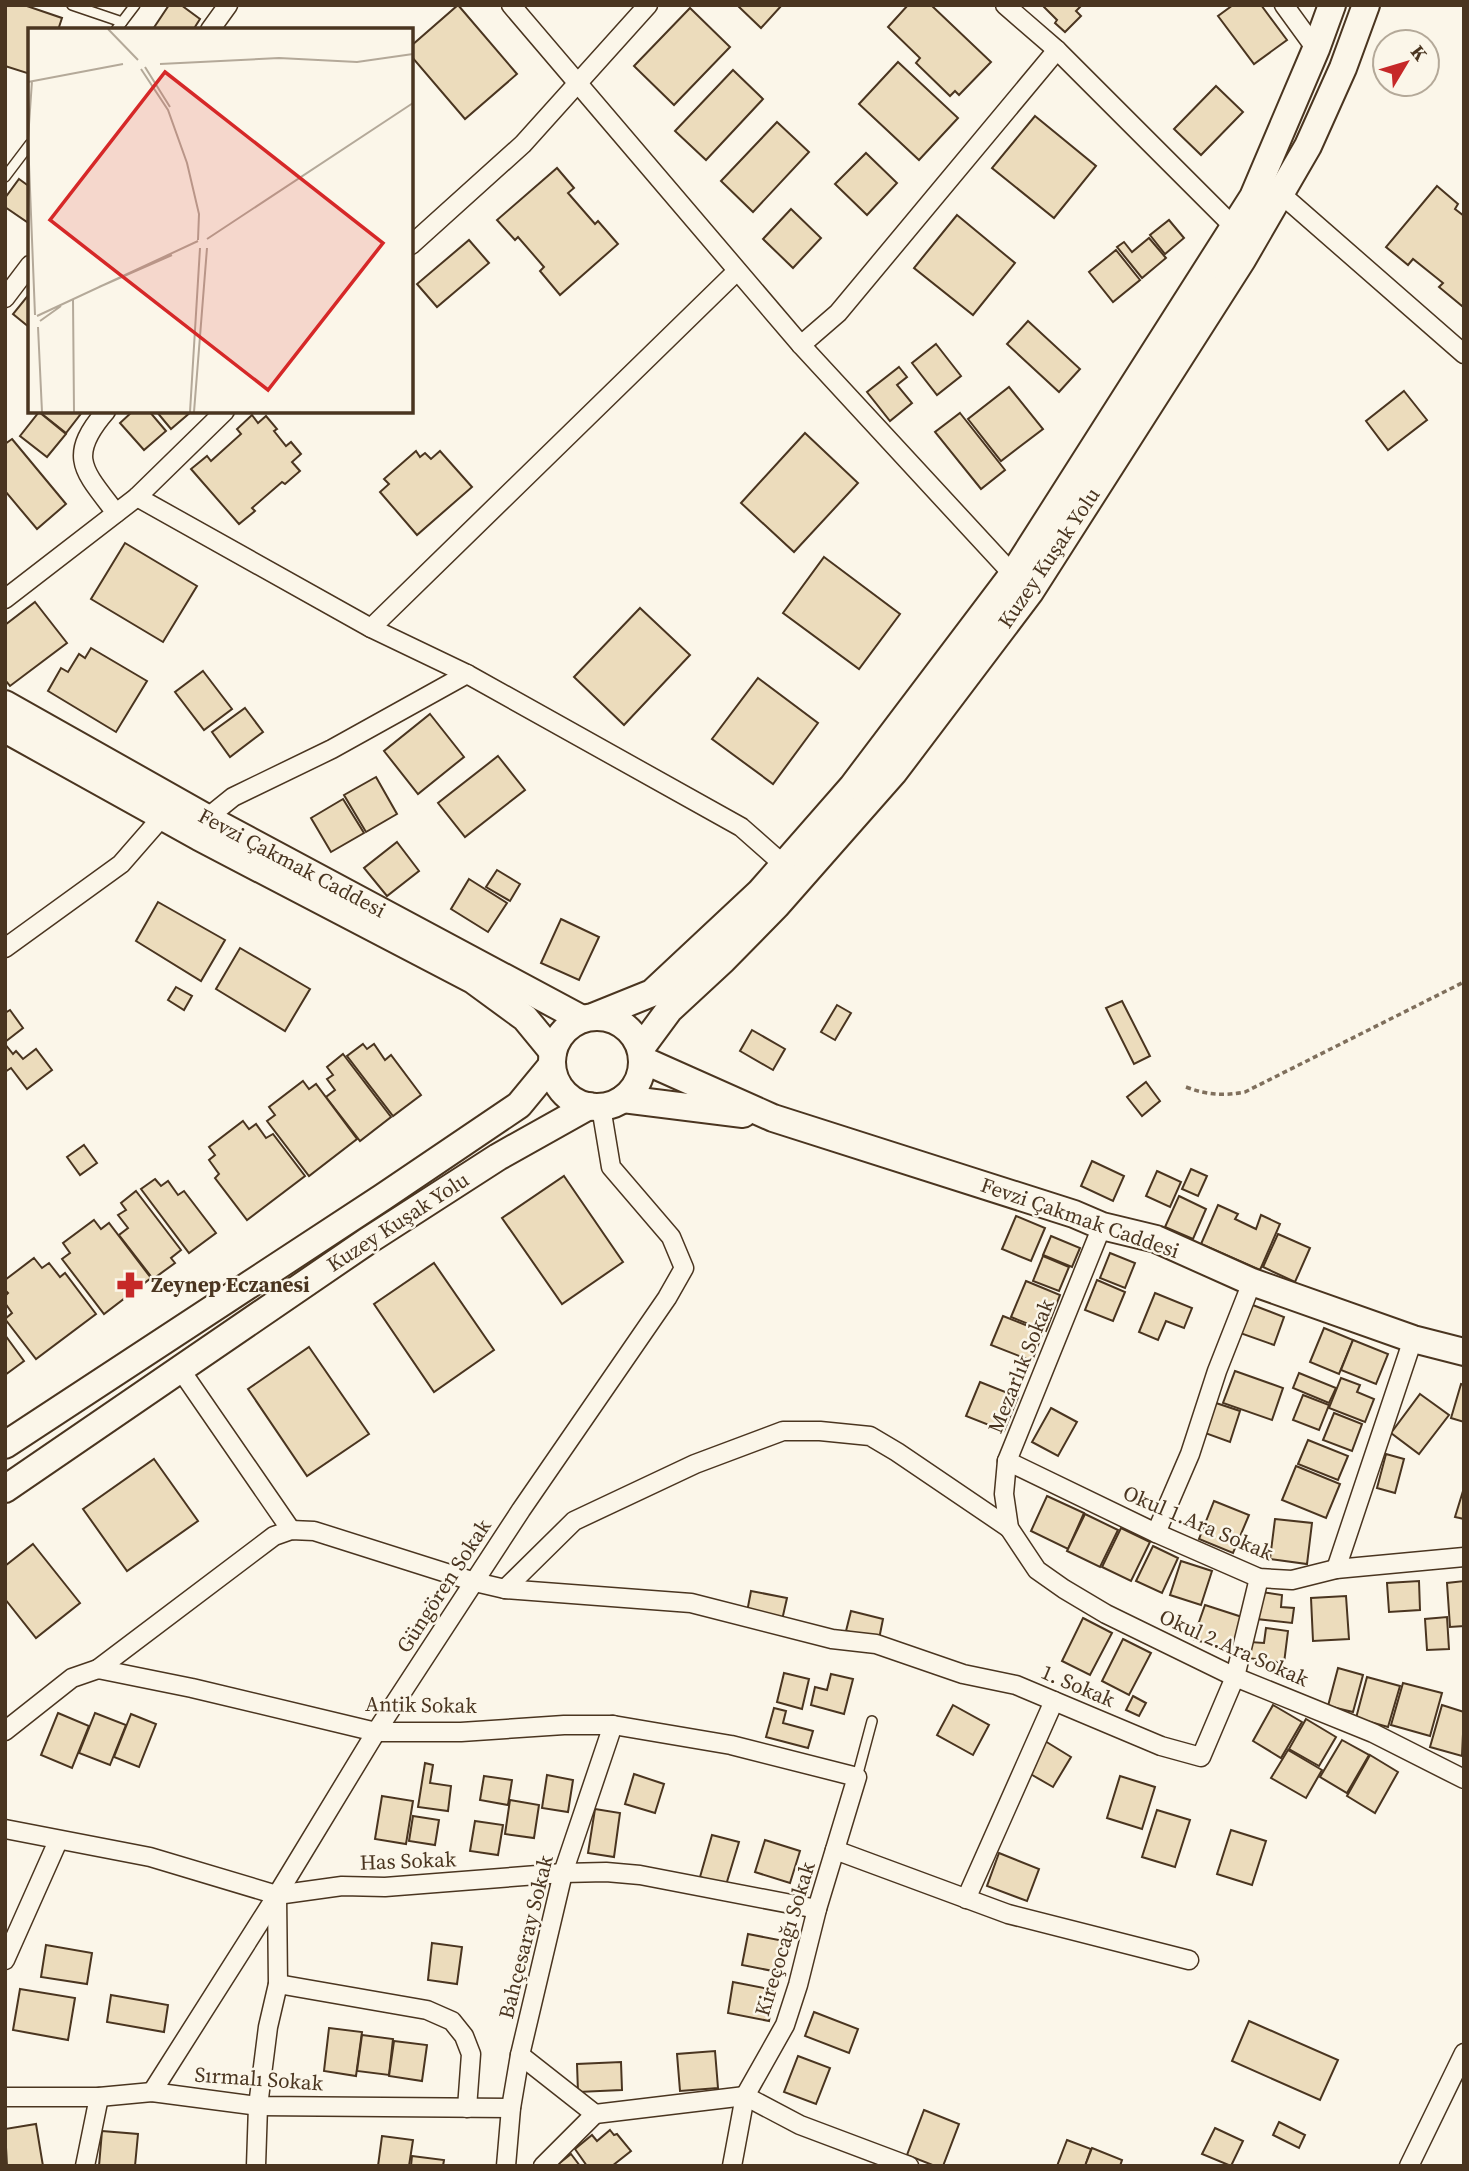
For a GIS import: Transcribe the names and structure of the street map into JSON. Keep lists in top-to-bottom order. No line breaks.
{"streets":{"main road":["Kuzey Kuşak Yolu","Fevzi Çakmak Caddesi"],"street":["Mezarlık Sokak","Okul 1.Ara Sokak","Güngören Sokak","Okul 2.Ara Sokak","1. Sokak","Antik Sokak","Has Sokak","Bahçesaray Sokak","Kireçocağı Sokak","Sırmalı Sokak"]},"crossings":[["Kuzey Kuşak Yolu","Fevzi Çakmak Caddesi"],["Kuzey Kuşak Yolu","Güngören Sokak"],["Fevzi Çakmak Caddesi","Mezarlık Sokak"],["Fevzi Çakmak Caddesi","Güngören Sokak"],["Mezarlık Sokak","Okul 1.Ara Sokak"],["Mezarlık Sokak","Okul 2.Ara Sokak"],["Güngören Sokak","1. Sokak"],["Güngören Sokak","Antik Sokak"],["Güngören Sokak","Has Sokak"],["Güngören Sokak","Sırmalı Sokak"],["Okul 2.Ara Sokak","1. Sokak"],["Antik Sokak","Bahçesaray Sokak"],["Antik Sokak","Kireçocağı Sokak"],["Has Sokak","Bahçesaray Sokak"],["Has Sokak","Kireçocağı Sokak"],["Bahçesaray Sokak","Sırmalı Sokak"]],"places":{"pharmacy":["Zeynep Eczanesi"]},"north":"top right"}
